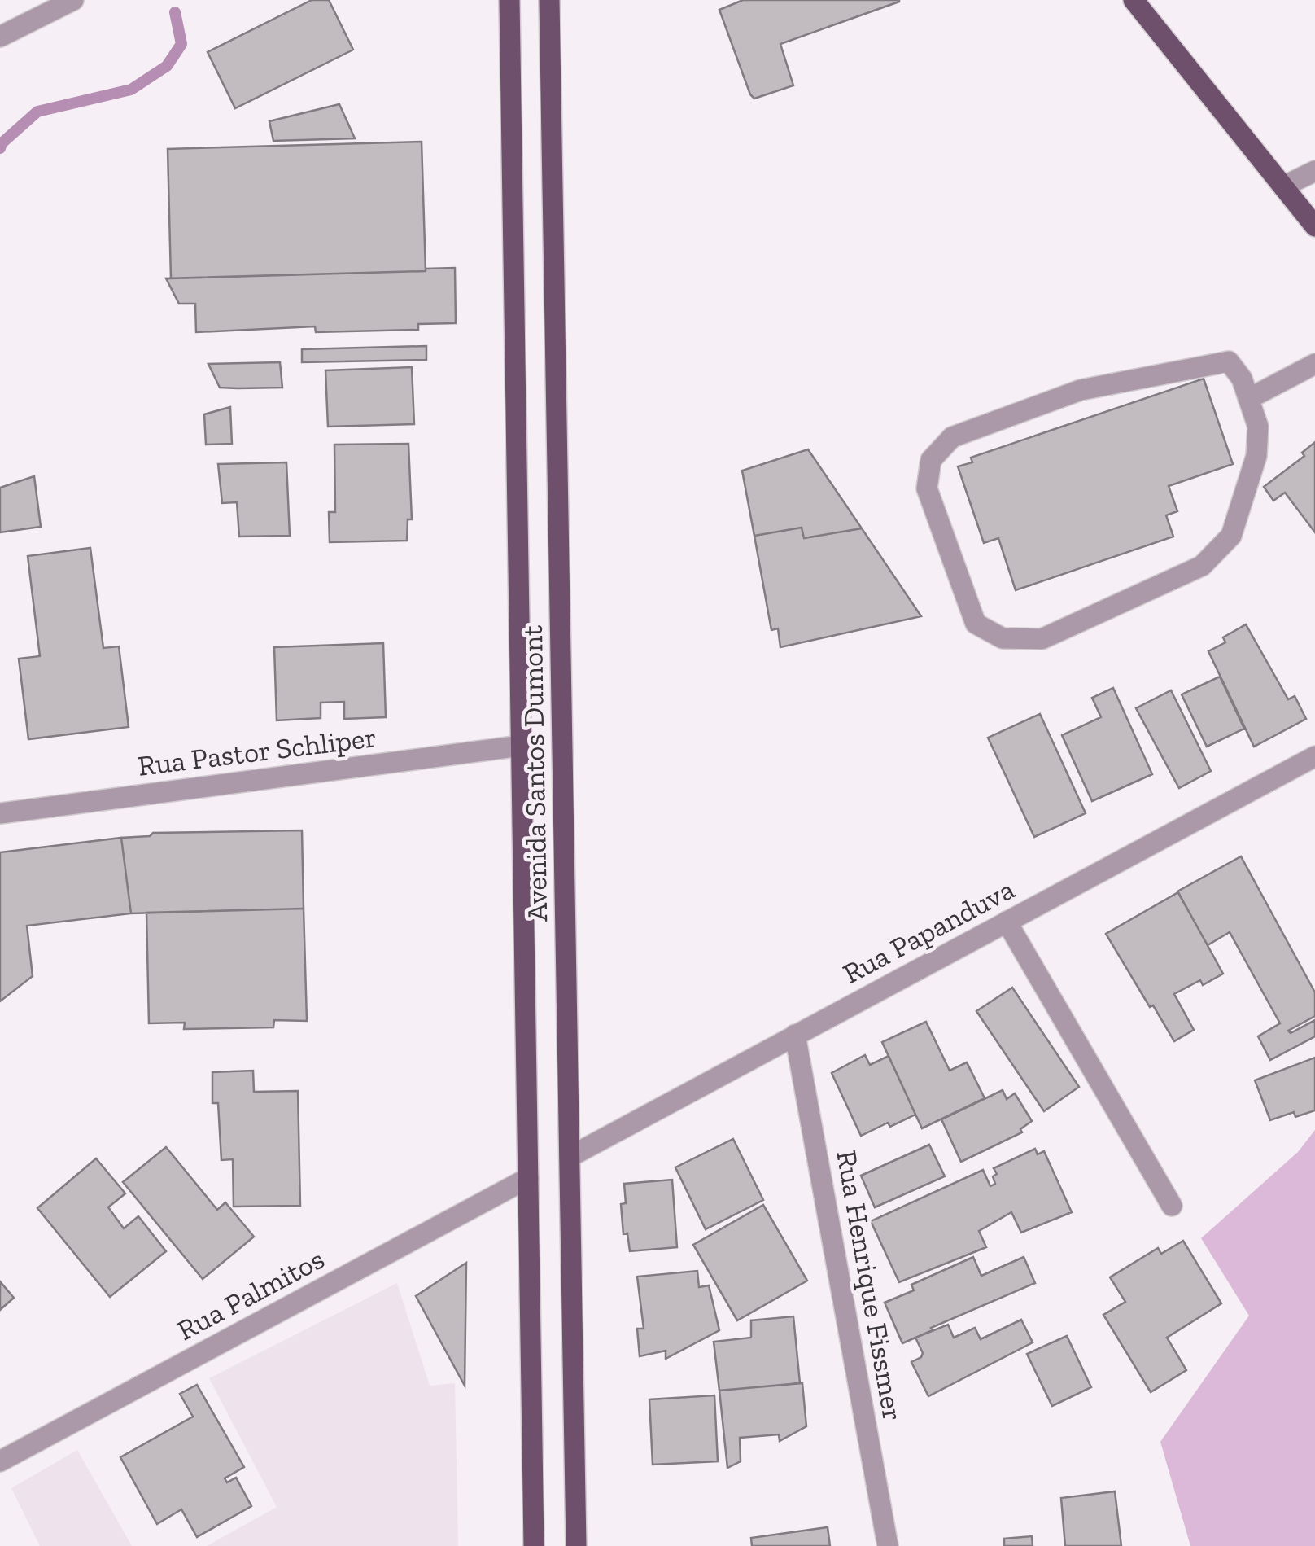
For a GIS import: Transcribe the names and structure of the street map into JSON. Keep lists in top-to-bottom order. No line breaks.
{"streets":{"main road":["Avenida Santos Dumont"],"street":["Rua Pastor Schliper","Rua Papanduva","Rua Henrique Fissmer","Rua Palmitos"]},"crossings":[["Rua Pastor Schliper","Avenida Santos Dumont"],["Avenida Santos Dumont","Rua Papanduva"],["Avenida Santos Dumont","Rua Palmitos"],["Rua Papanduva","Rua Henrique Fissmer"]]}
